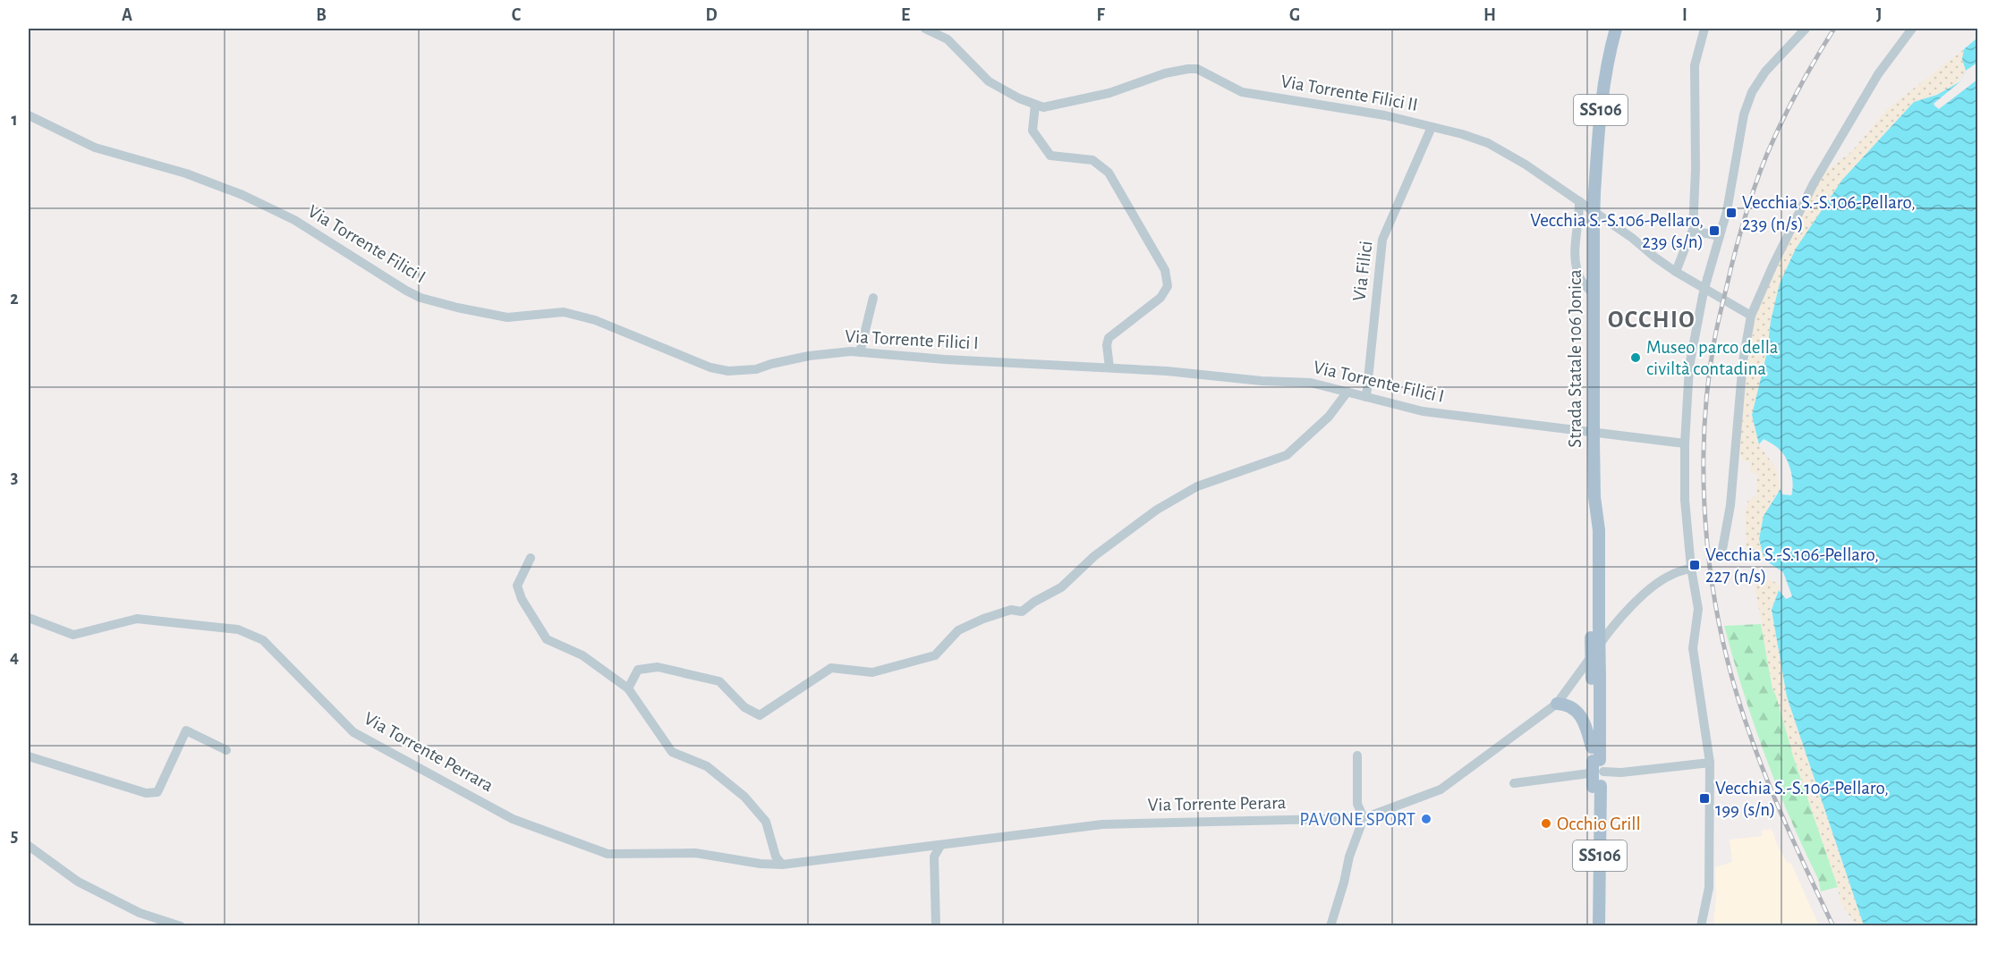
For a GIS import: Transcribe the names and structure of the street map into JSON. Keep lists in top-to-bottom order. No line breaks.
{"streets":{"main road":["SS106","Strada Statale 106 Jonica"],"street":["Via Torrente Filici II","Via Torrente Filici I","Via Filici","Via Torrente Perrara","Via Torrente Perara"]},"crossings":[["Via Torrente Filici II","Via Filici"],["Via Torrente Filici I","Via Filici"],["Via Torrente Perrara","Via Torrente Perara"]],"districts":["OCCHIO"],"places":{"transit":["Vecchia S.-S.106-Pellaro, 239 (n/s)","Vecchia S.-S.106-Pellaro, 239 (s/n)","Vecchia S.-S.106-Pellaro, 227 (n/s)","Vecchia S.-S.106-Pellaro, 199 (s/n)"],"other":["Museo parco della civiltà contadina","PAVONE SPORT","Occhio Grill"]},"grid":{"columns":["A","B","C","D","E","F","G","H","I","J"],"rows":["1","2","3","4","5"]}}
